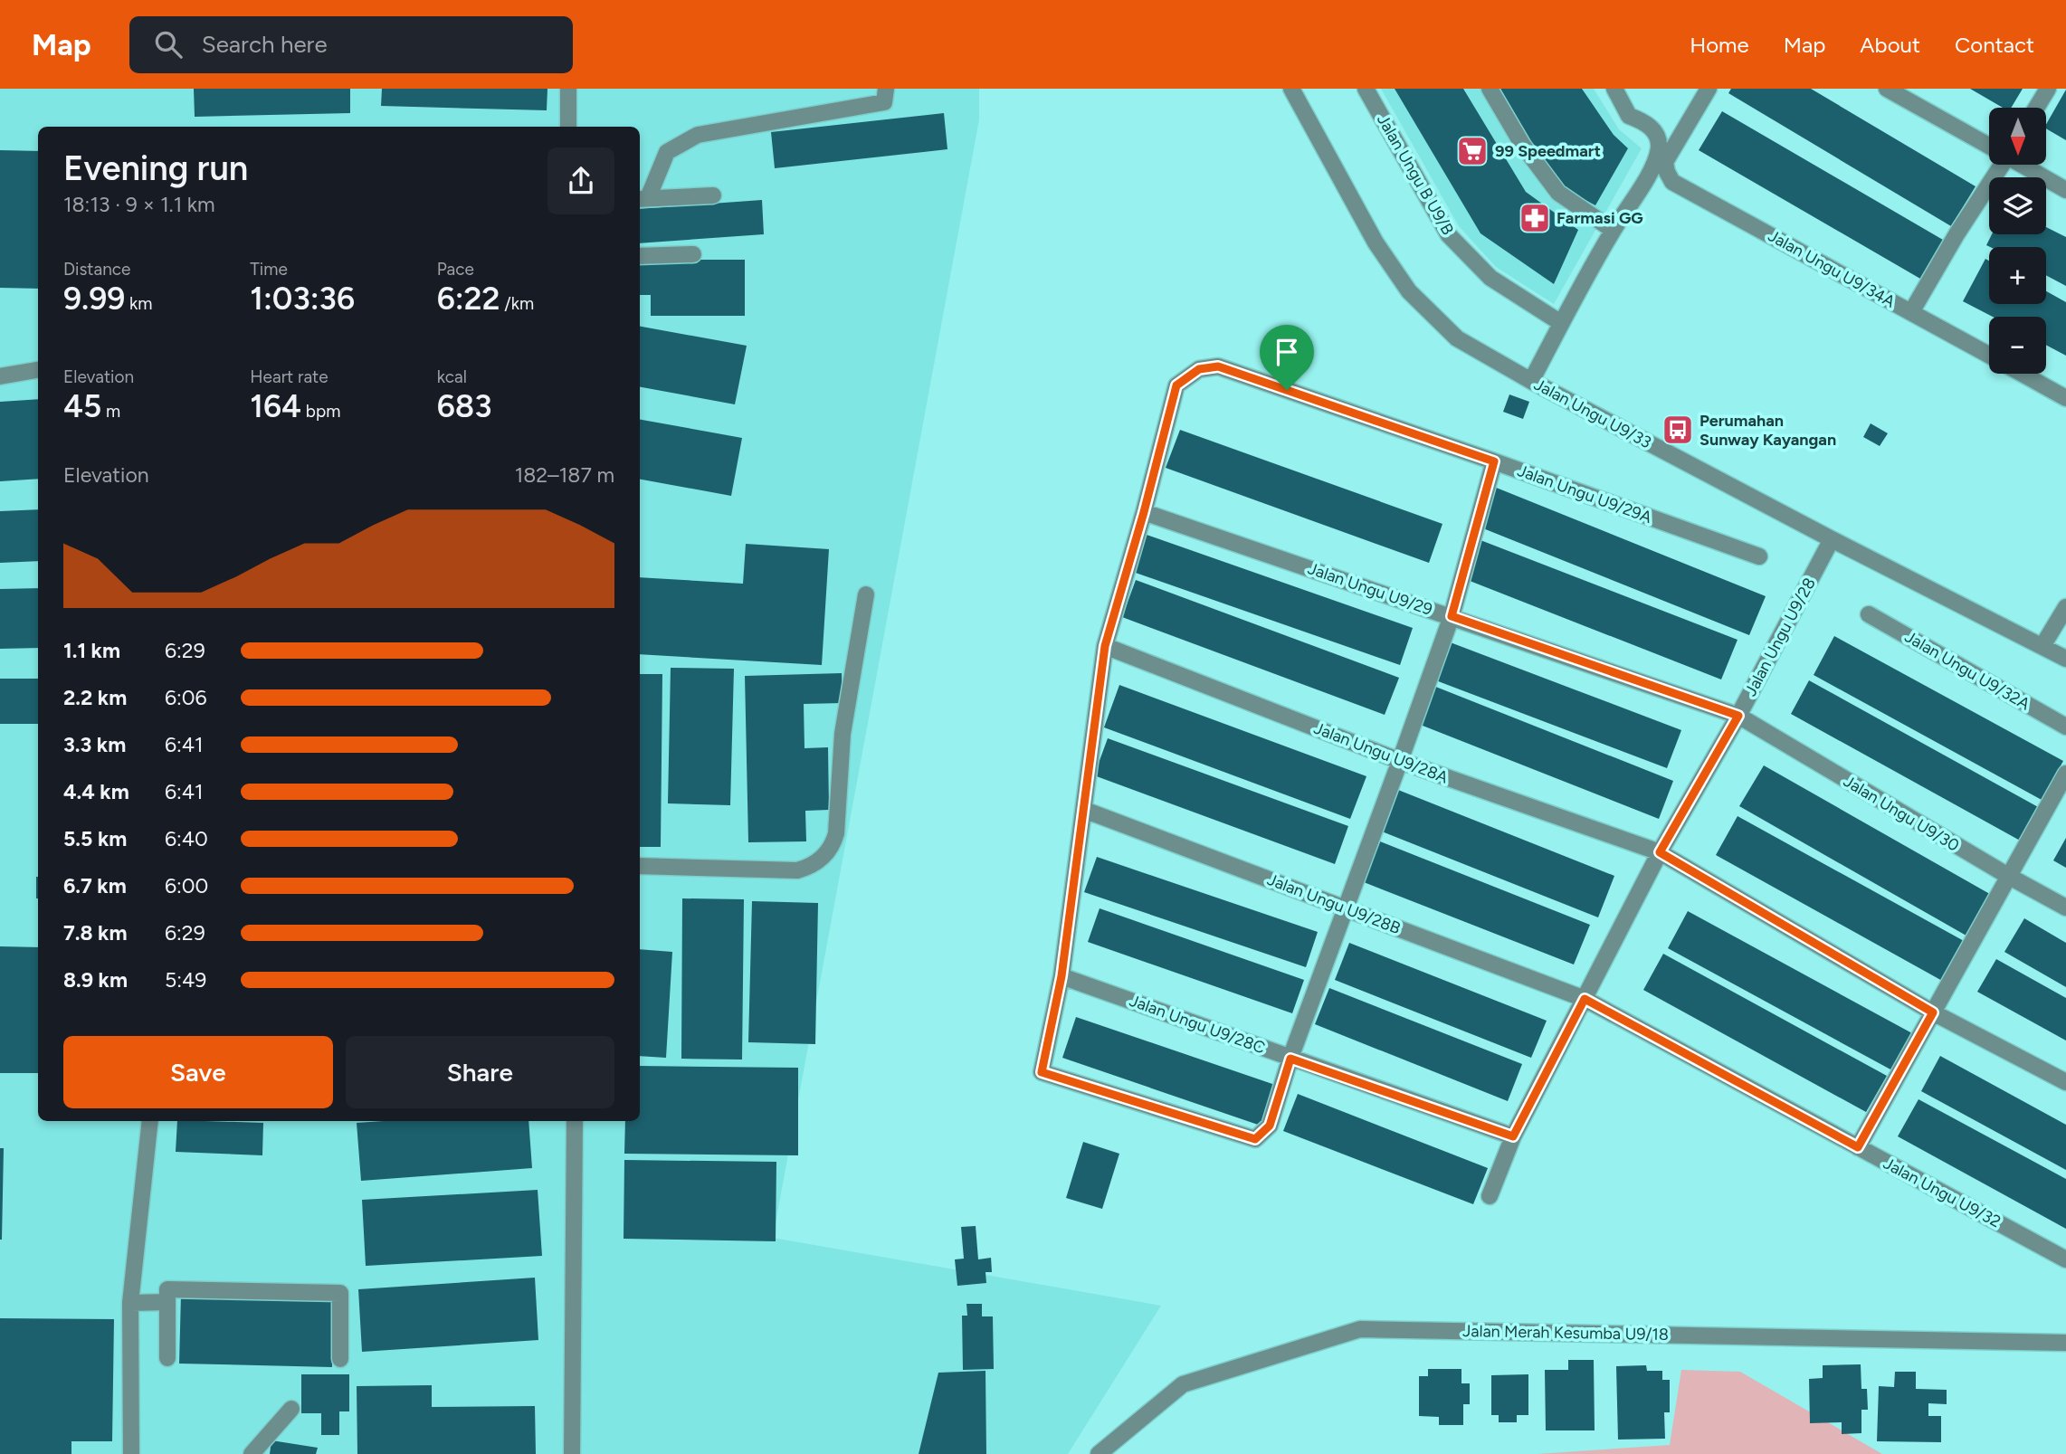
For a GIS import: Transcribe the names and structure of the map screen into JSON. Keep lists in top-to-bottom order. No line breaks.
{"streets":{"street":["Jalan Ungu B U9/B","Jalan Ungu U9/34A","Jalan Ungu U9/33","Jalan Ungu U9/29A","Jalan Ungu U9/29","Jalan Ungu U9/28","Jalan Ungu U9/32A","Jalan Ungu U9/28A","Jalan Ungu U9/30","Jalan Ungu U9/28B","Jalan Ungu U9/28C","Jalan Ungu U9/32","Jalan Merah Kesumba U9/18"]},"crossings":[["Jalan Ungu U9/33","Jalan Ungu U9/28"],["Jalan Ungu U9/29A","Jalan Ungu U9/29"],["Jalan Ungu U9/29A","Jalan Ungu U9/28A"],["Jalan Ungu U9/29A","Jalan Ungu U9/28B"],["Jalan Ungu U9/29A","Jalan Ungu U9/28C"],["Jalan Ungu U9/29","Jalan Ungu U9/28"],["Jalan Ungu U9/29","Jalan Ungu U9/30"],["Jalan Ungu U9/28","Jalan Ungu U9/28A"],["Jalan Ungu U9/28","Jalan Ungu U9/30"],["Jalan Ungu U9/28","Jalan Ungu U9/28B"],["Jalan Ungu U9/28","Jalan Ungu U9/28C"],["Jalan Ungu U9/28","Jalan Ungu U9/32"],["Jalan Ungu U9/28B","Jalan Ungu U9/32"]],"places":{"supermarket":["99 Speedmart"],"pharmacy":["Farmasi GG"],"bus stop":["Perumahan Sunway Kayangan"]},"north":"bottom","page":{"header":"Map","search":"Search here","nav":["Home","Map","About","Contact"],"map_buttons":["+","−"],"heading":["Evening run","18:13 · 9 × 1.1 km"],"stats":[["Distance","9.99 km"],["Time","1:03:36"],["Pace","6:22 /km"],["Elevation","45 m"],["Heart rate","164 bpm"],["kcal","683"]],"chart":["Elevation","182–187 m"],"list":[{"name":"1.1 km","note":"6:29"},{"name":"2.2 km","note":"6:06"},{"name":"3.3 km","note":"6:41"},{"name":"4.4 km","note":"6:41"},{"name":"5.5 km","note":"6:40"},{"name":"6.7 km","note":"6:00"},{"name":"7.8 km","note":"6:29"},{"name":"8.9 km","note":"5:49"}],"buttons":["Save","Share"]}}
